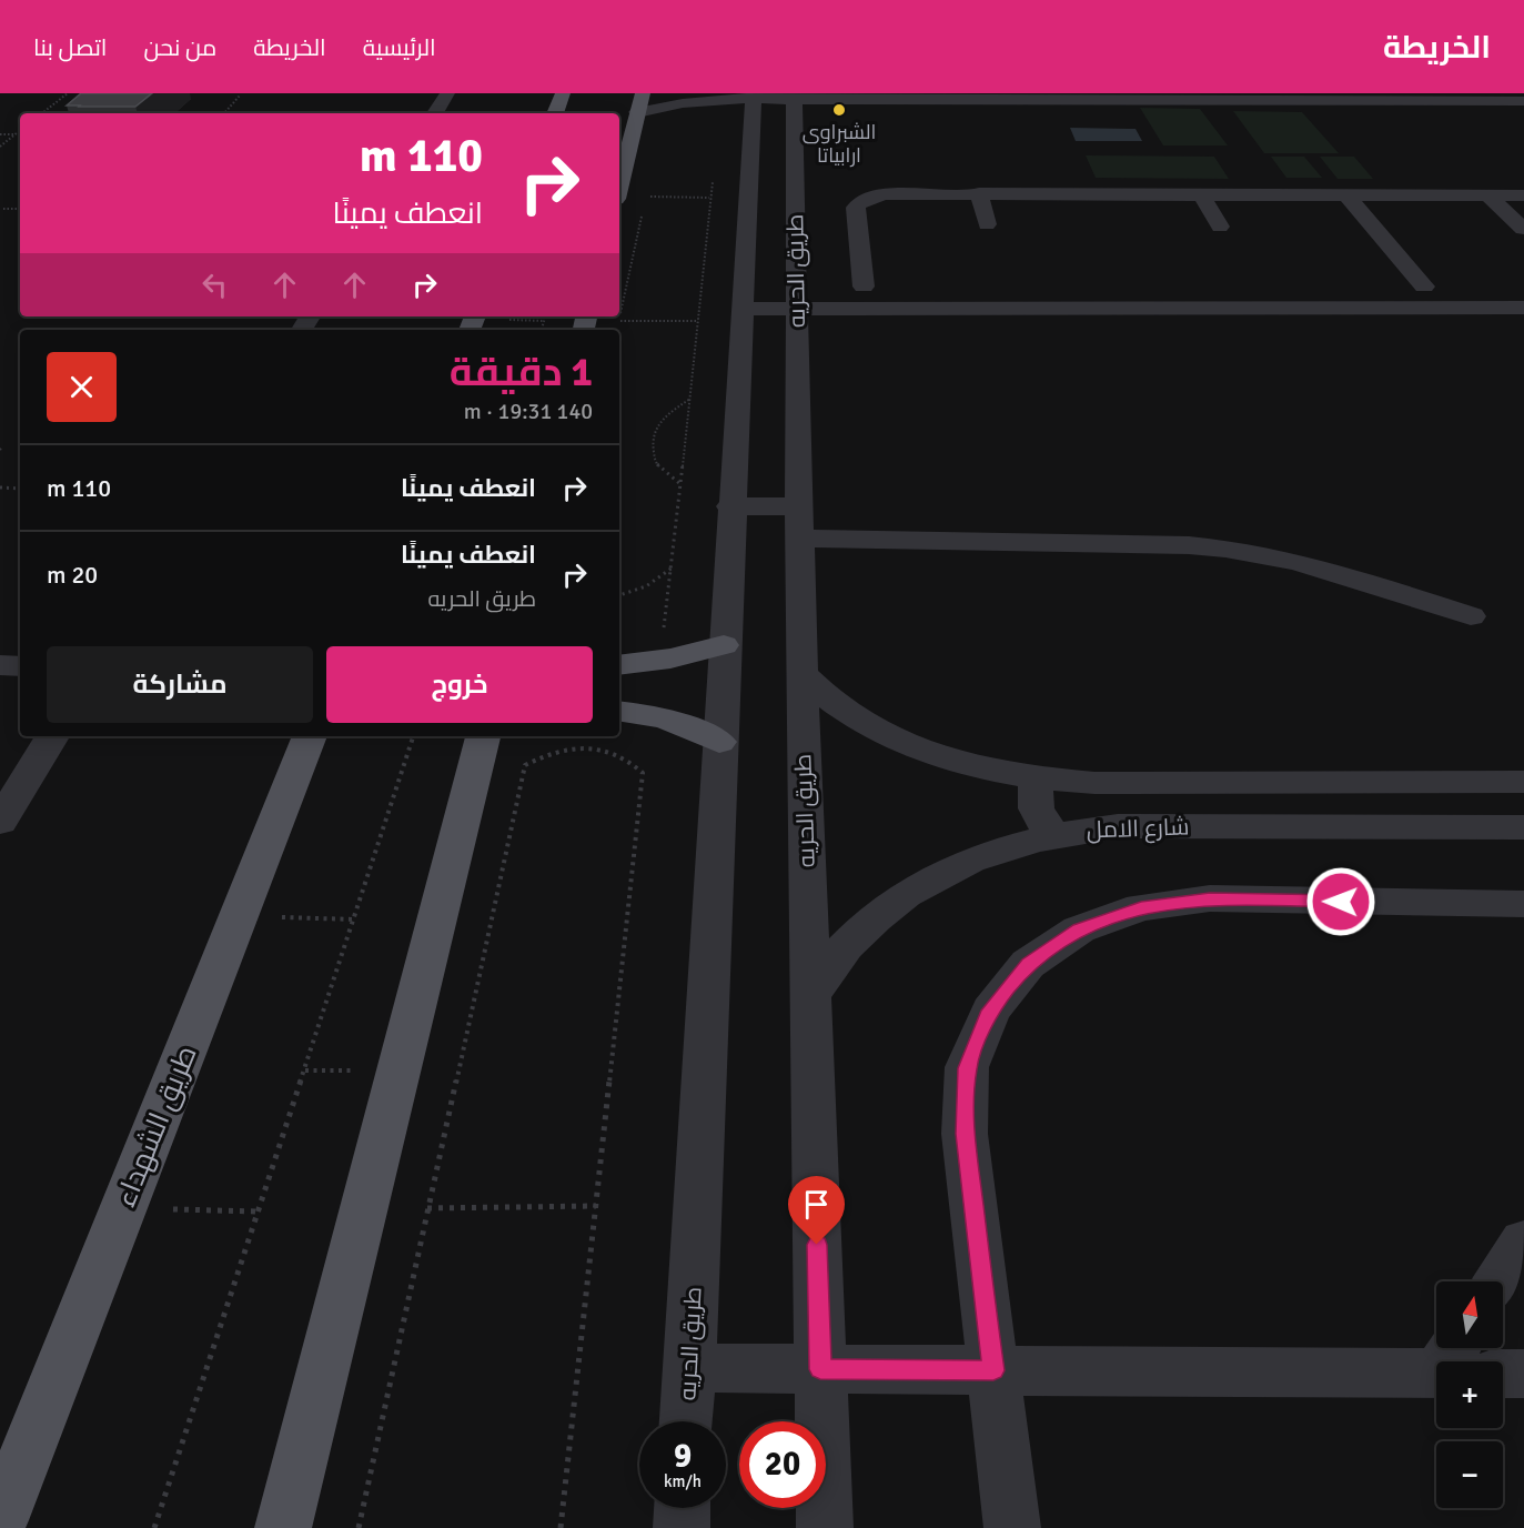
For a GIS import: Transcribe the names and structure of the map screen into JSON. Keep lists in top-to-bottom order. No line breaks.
{"streets":{"main road":["طريق الشهداء"],"street":["طريق الحريه","شارع الامل"]},"crossings":[["طريق الحريه","شارع الامل"]],"places":["الشبراوى ارابياتا"],"north":"top","page":{"header":"الخريطة","nav":["الرئيسية","الخريطة","من نحن","اتصل بنا"],"turn":["110 m","انعطف يمينًا"],"heading":["1 دقيقة","140 m · 19:31"],"list":[{"name":"انعطف يمينًا","value":"110 m"},{"name":"انعطف يمينًا","note":"طريق الحريه","value":"20 m"}],"buttons":["خروج","مشاركة"],"map_buttons":["+","−"],"speed":"9 km/h","limit":"20"}}
